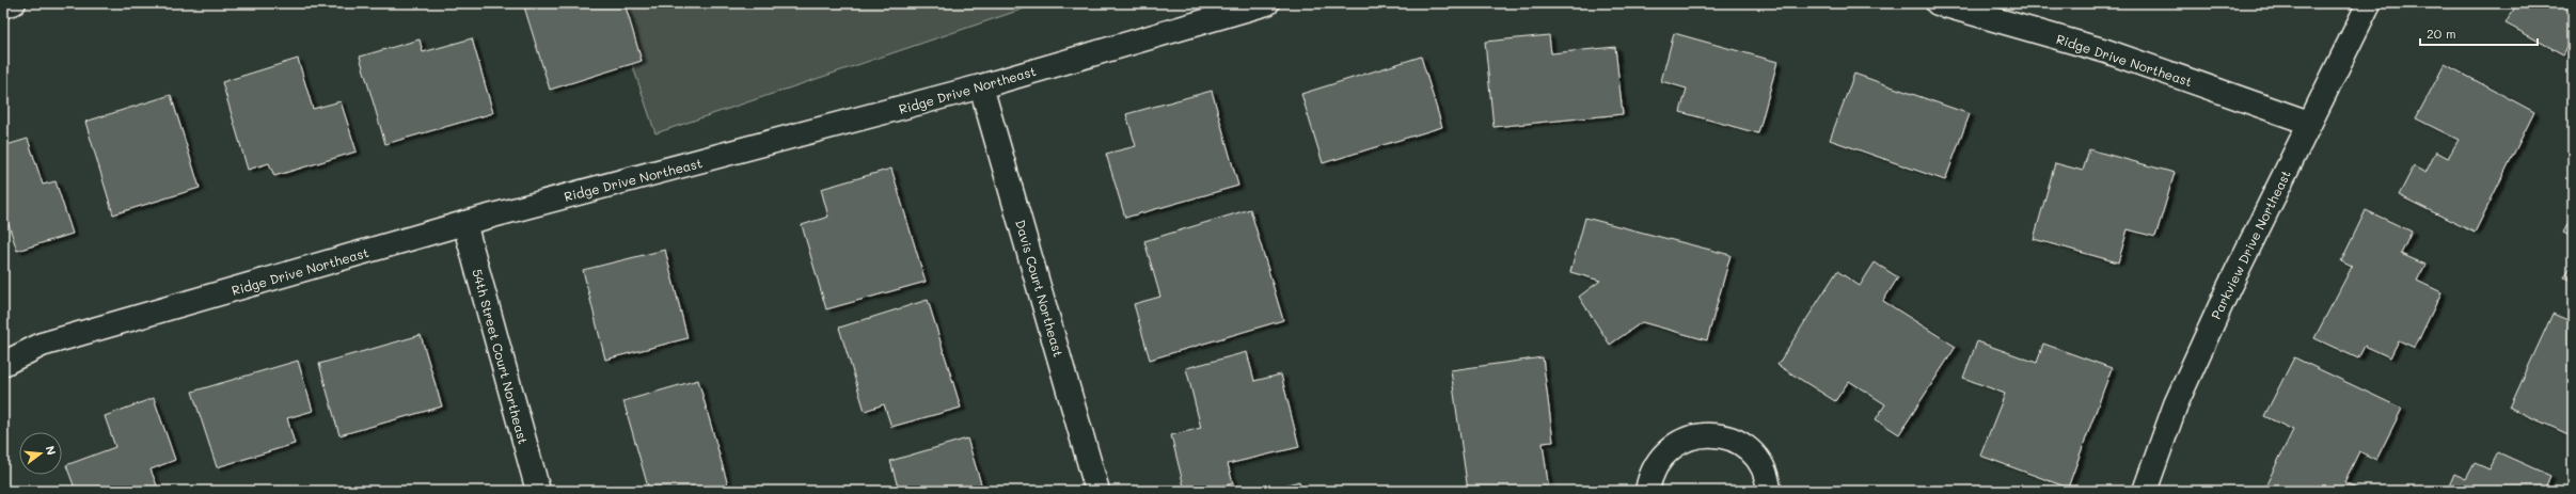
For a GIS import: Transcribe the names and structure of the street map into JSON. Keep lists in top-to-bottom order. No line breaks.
{"streets":{"street":["Ridge Drive Northeast","Parkview Drive Northeast","Davis Court Northeast","54th Street Court Northeast"]},"crossings":[["Ridge Drive Northeast","Parkview Drive Northeast"],["Ridge Drive Northeast","Davis Court Northeast"],["Ridge Drive Northeast","54th Street Court Northeast"]],"scale_bar":"20 m","north":"right"}
